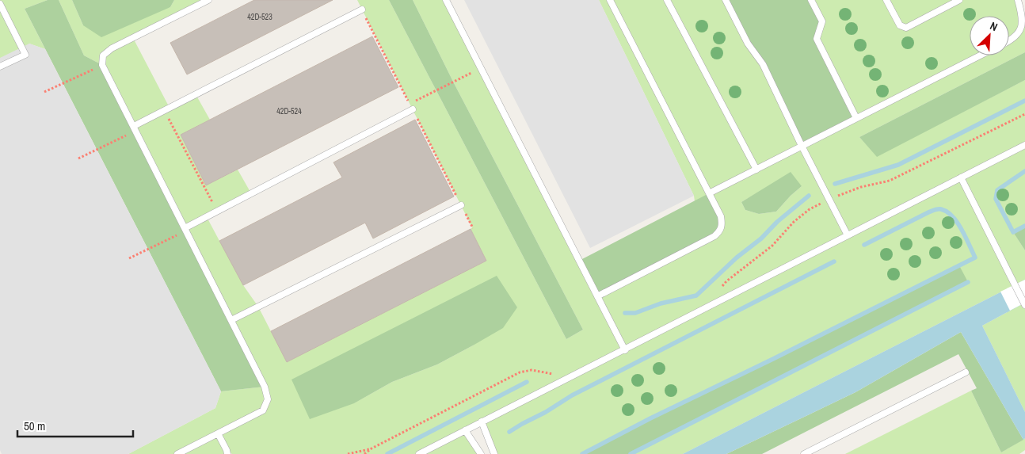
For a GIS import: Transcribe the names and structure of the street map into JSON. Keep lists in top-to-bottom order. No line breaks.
{"house_numbers":["42D-523","42D-524"],"scale_bar":"50 m","north":"top right"}
